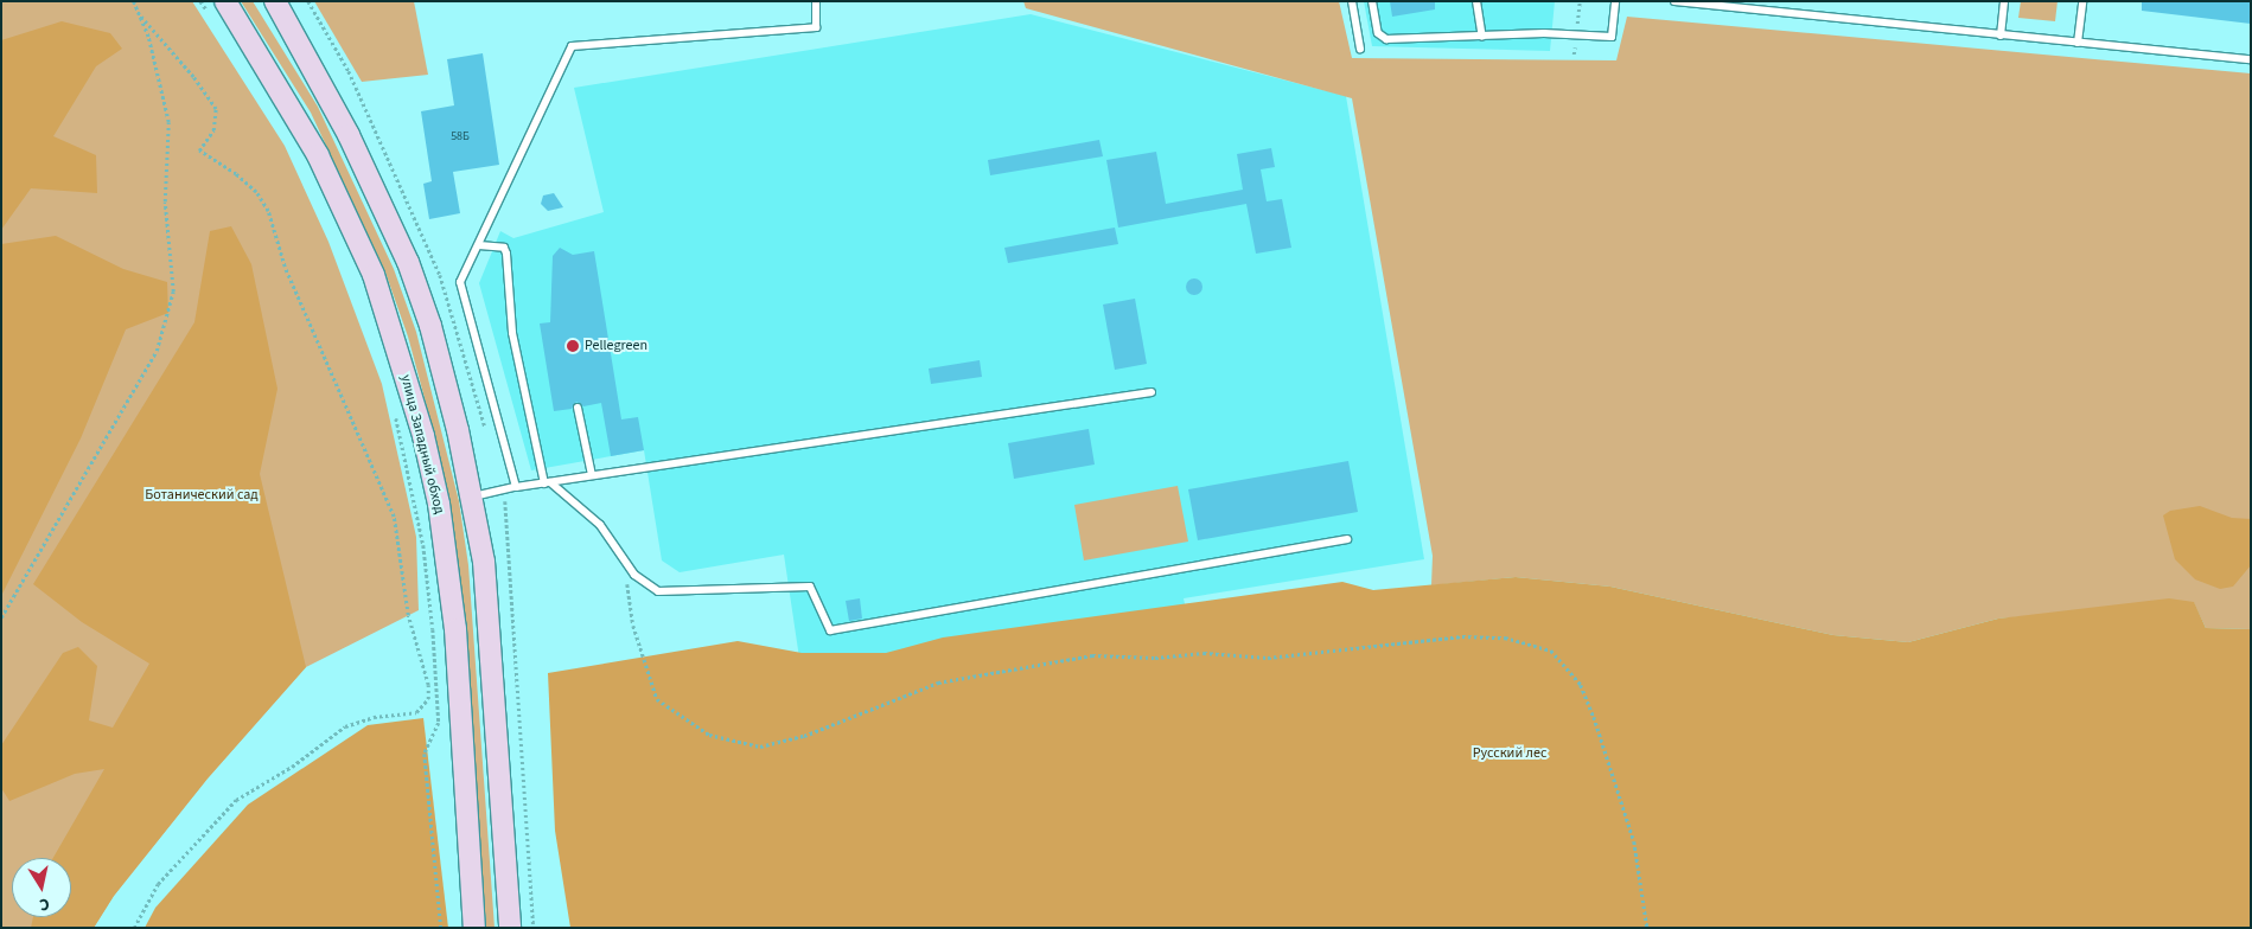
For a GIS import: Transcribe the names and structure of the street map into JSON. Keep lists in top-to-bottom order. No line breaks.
{"streets":{"main road":["улица Западный обход"]},"parks":["Ботанический сад","Русский лес"],"places":["Pellegreen"],"house_numbers":["58Б"],"north":"bottom"}
